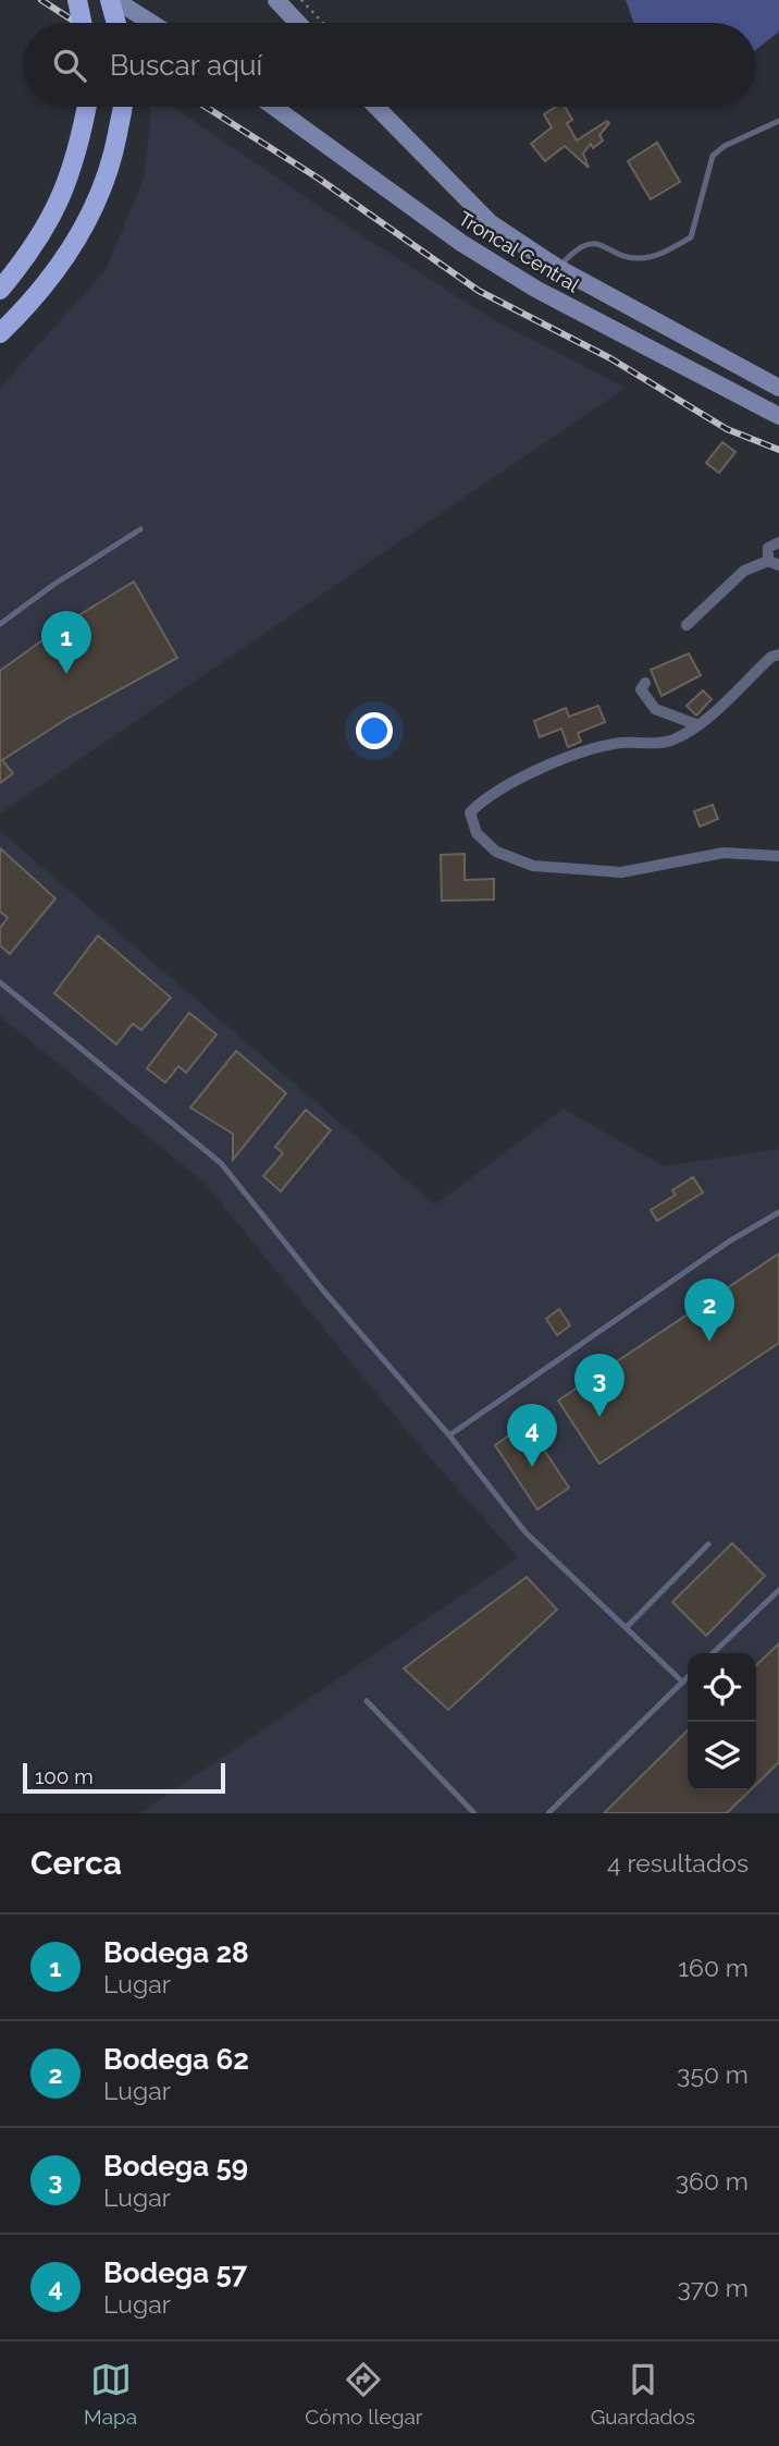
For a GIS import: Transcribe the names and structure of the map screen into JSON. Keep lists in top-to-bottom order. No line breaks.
{"streets":{"main road":["Troncal Central"]},"scale_bar":"100 m","page":{"search":"Buscar aquí","pins":["1","2","3","4"],"scale":"100 m","heading":["Cerca","4 resultados"],"list":[{"mark":"1","name":"Bodega 28","note":"Lugar","value":"160 m"},{"mark":"2","name":"Bodega 62","note":"Lugar","value":"350 m"},{"mark":"3","name":"Bodega 59","note":"Lugar","value":"360 m"},{"mark":"4","name":"Bodega 57","note":"Lugar","value":"370 m"}],"nav":["Mapa","Cómo llegar","Guardados"]}}
